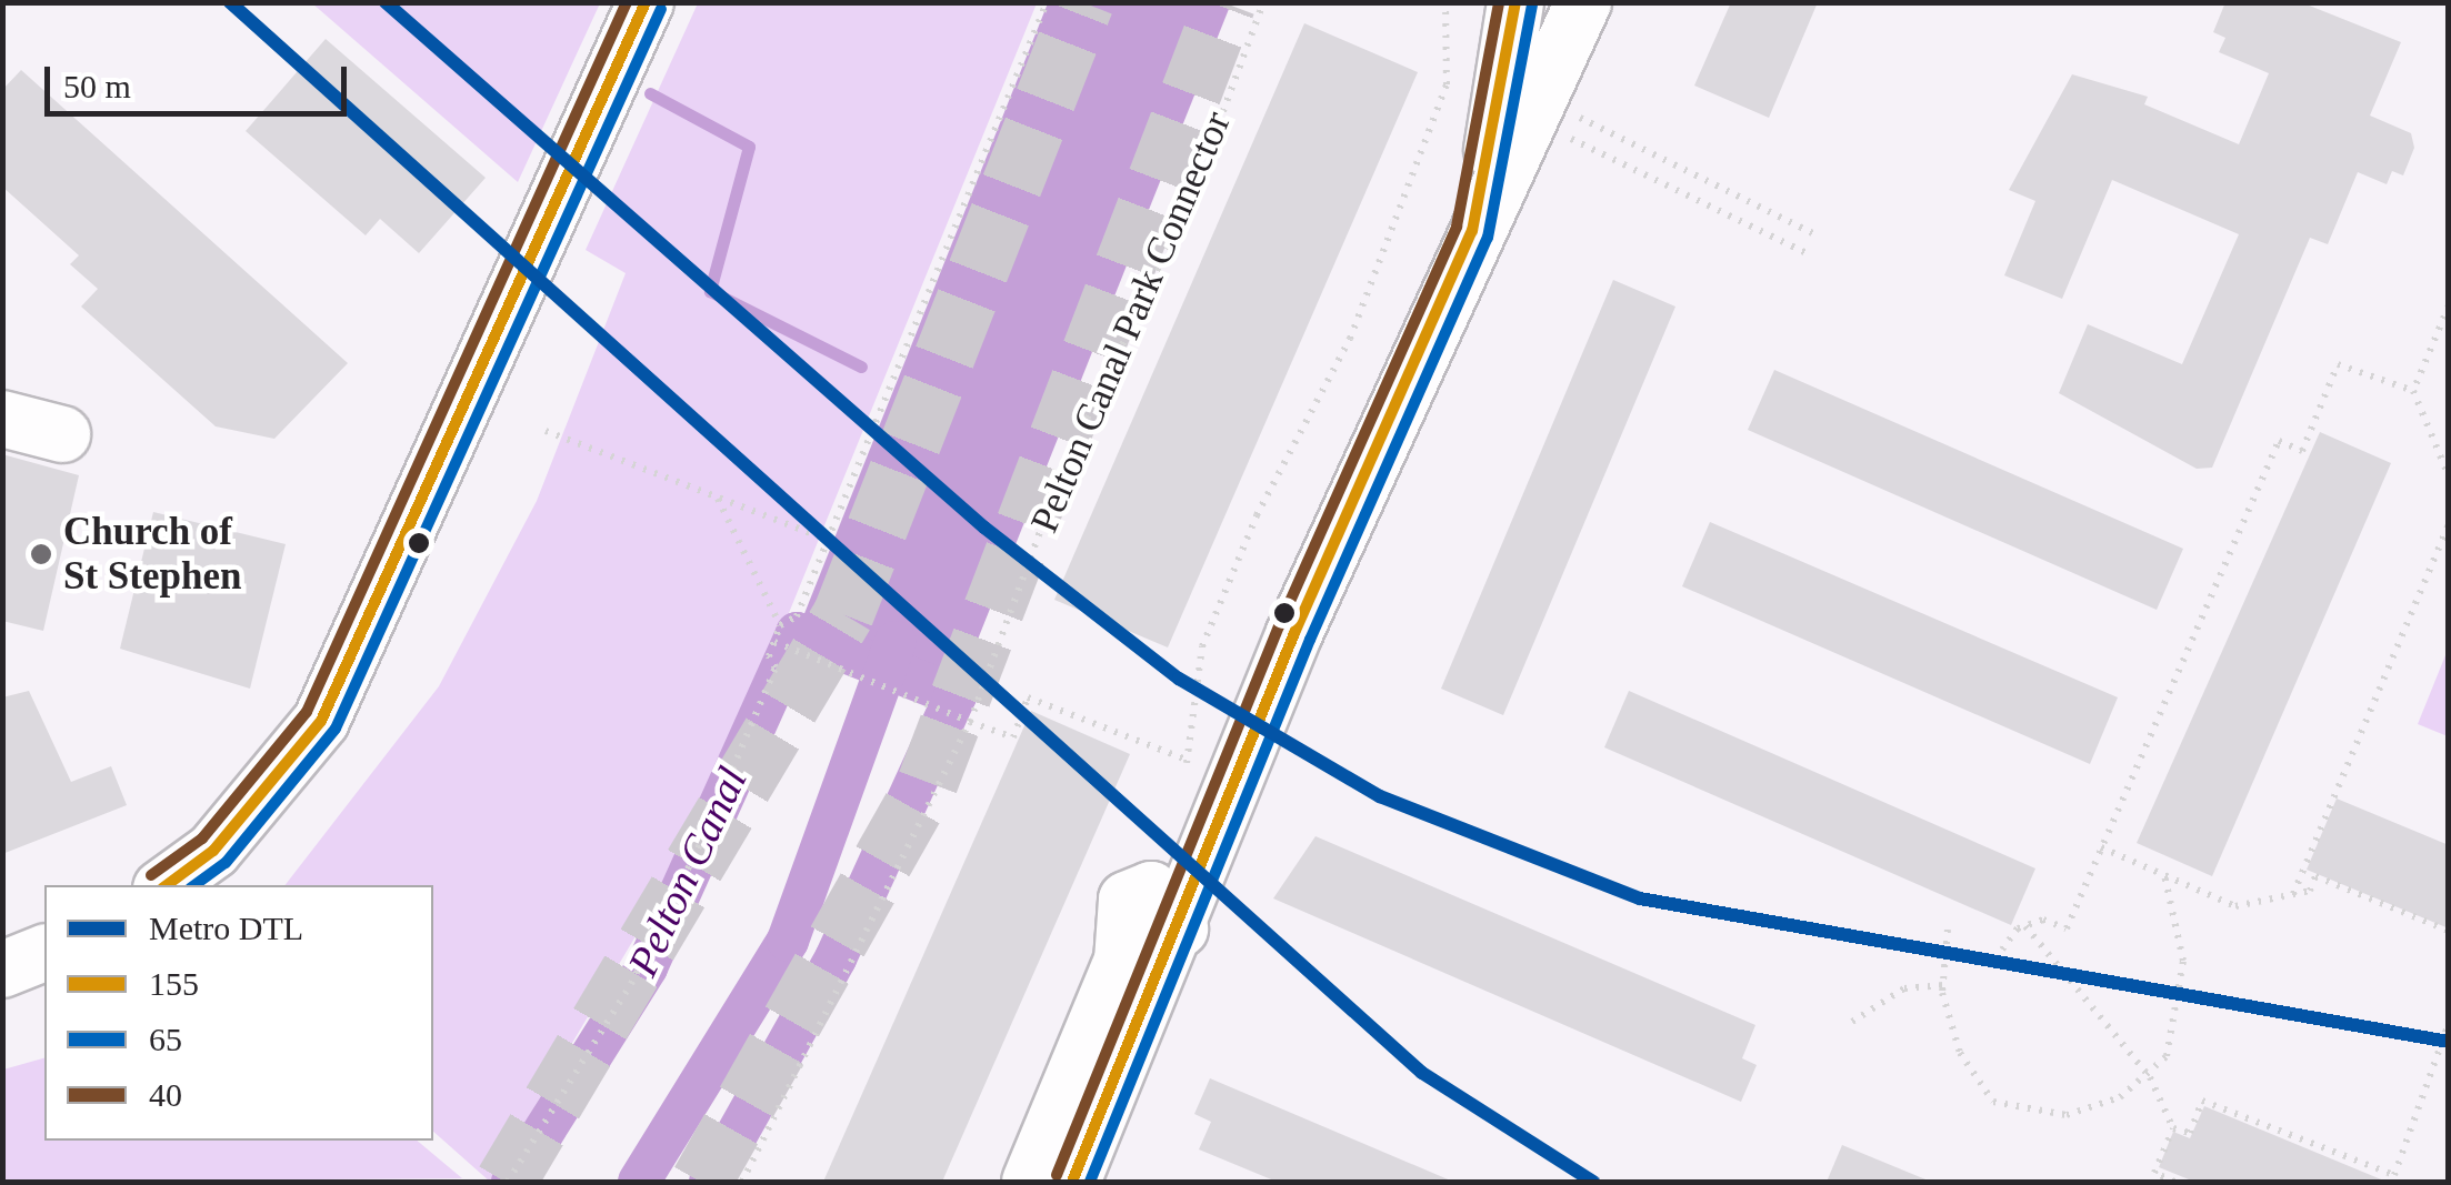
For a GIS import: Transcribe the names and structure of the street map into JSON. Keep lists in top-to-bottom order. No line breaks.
{"streets":{"path":["Pelton Canal Park Connector"]},"water":["Pelton Canal"],"places":["Church of St Stephen"],"lines":["metro line DTL","transit line 155","transit line 40","transit line 65"],"legend":["Metro DTL","155","65","40"],"scale_bar":"50 m"}
